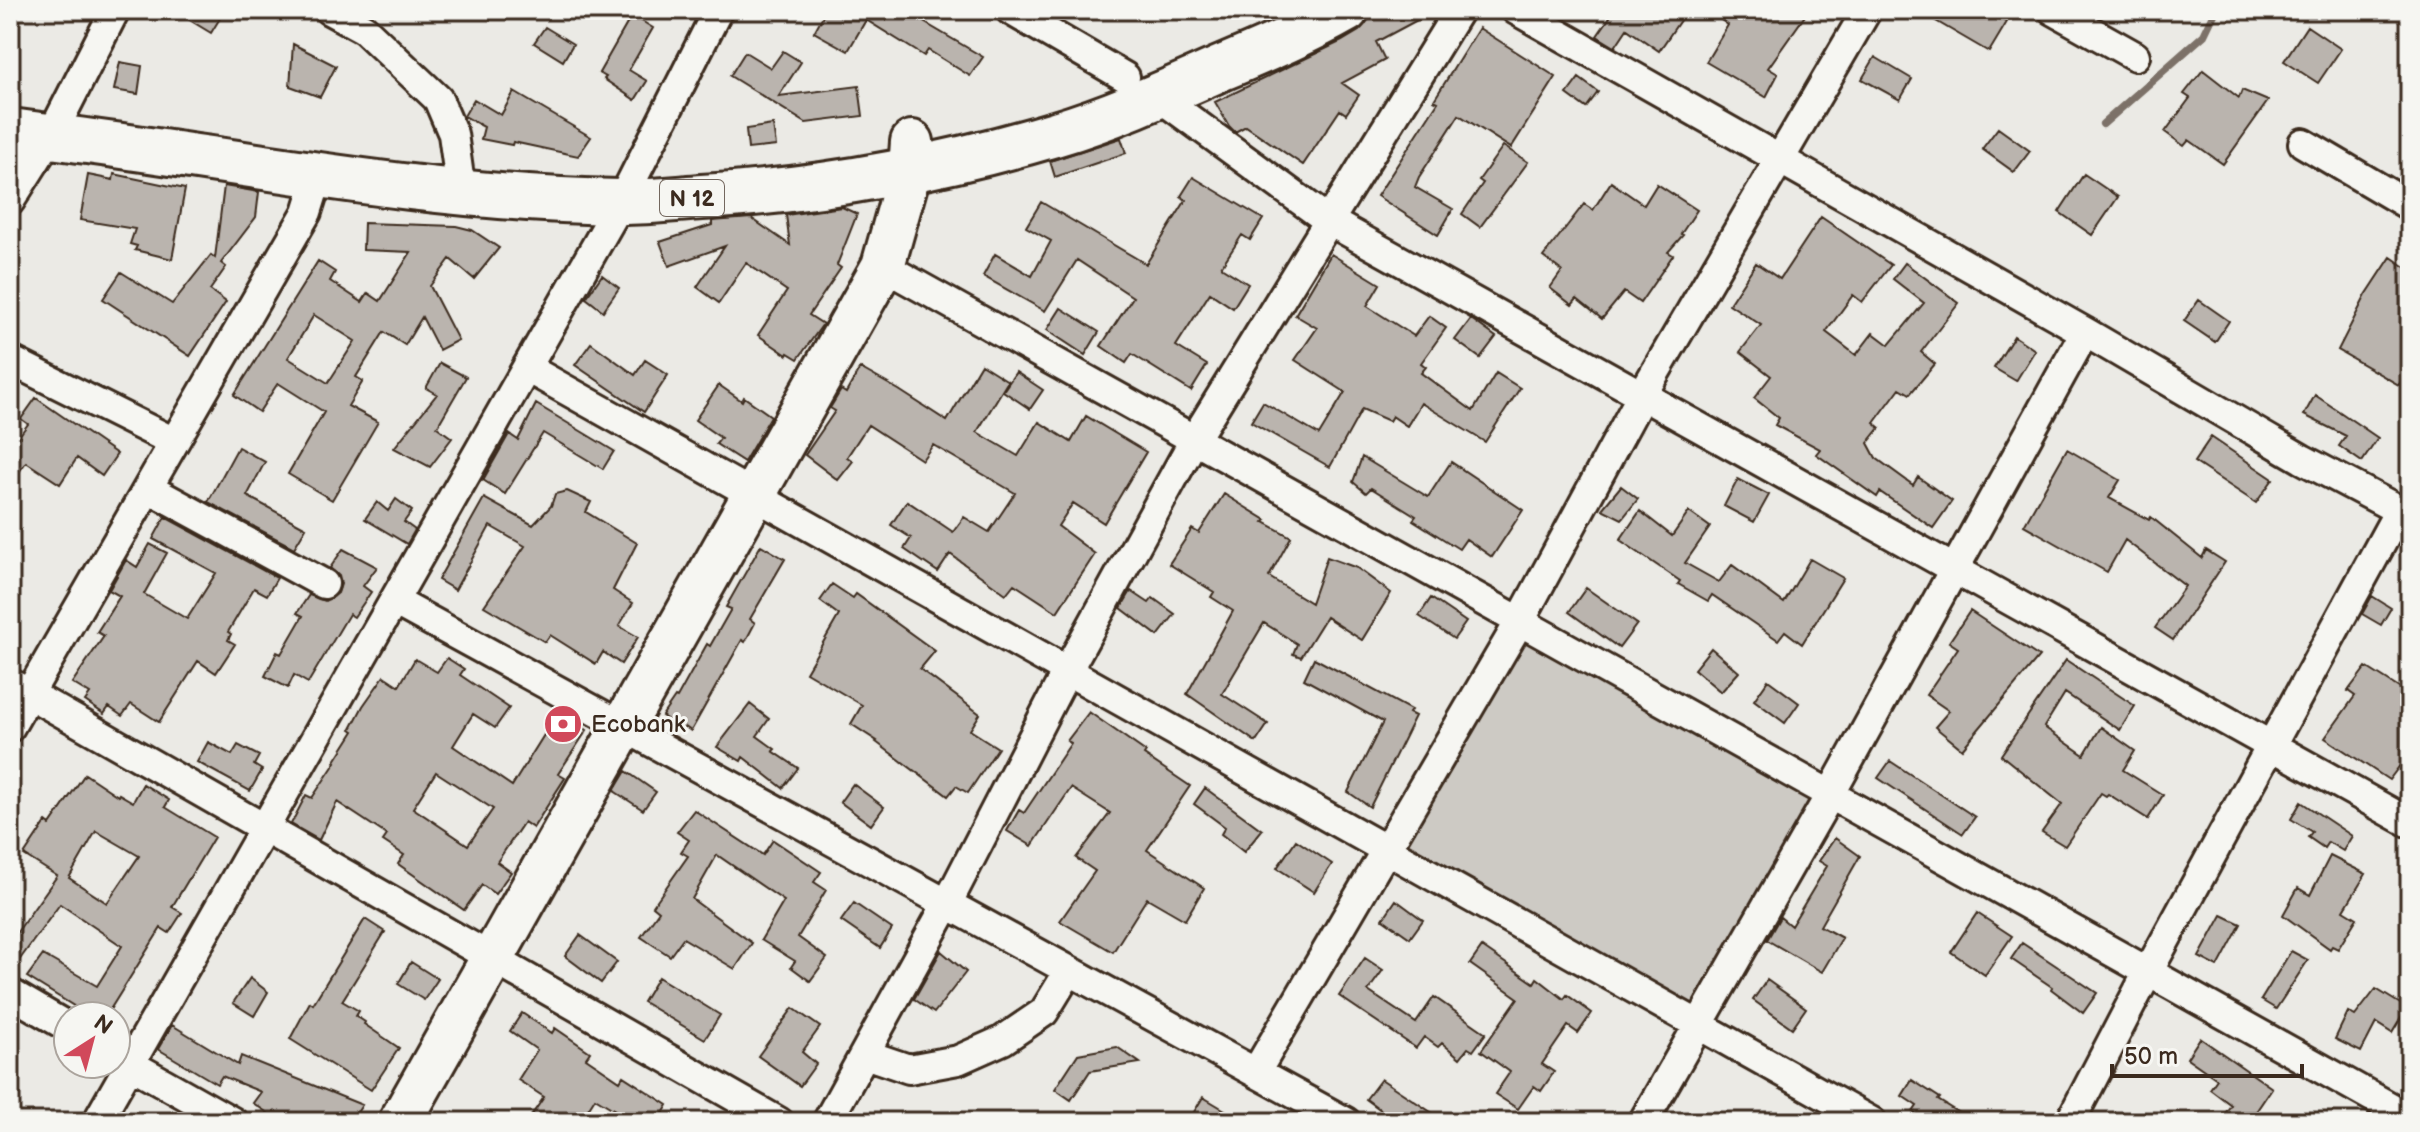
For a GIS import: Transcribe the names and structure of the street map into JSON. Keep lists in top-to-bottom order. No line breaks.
{"streets":{"main road":["N 12"]},"places":{"bank":["Ecobank"]},"scale_bar":"50 m","north":"top right"}
